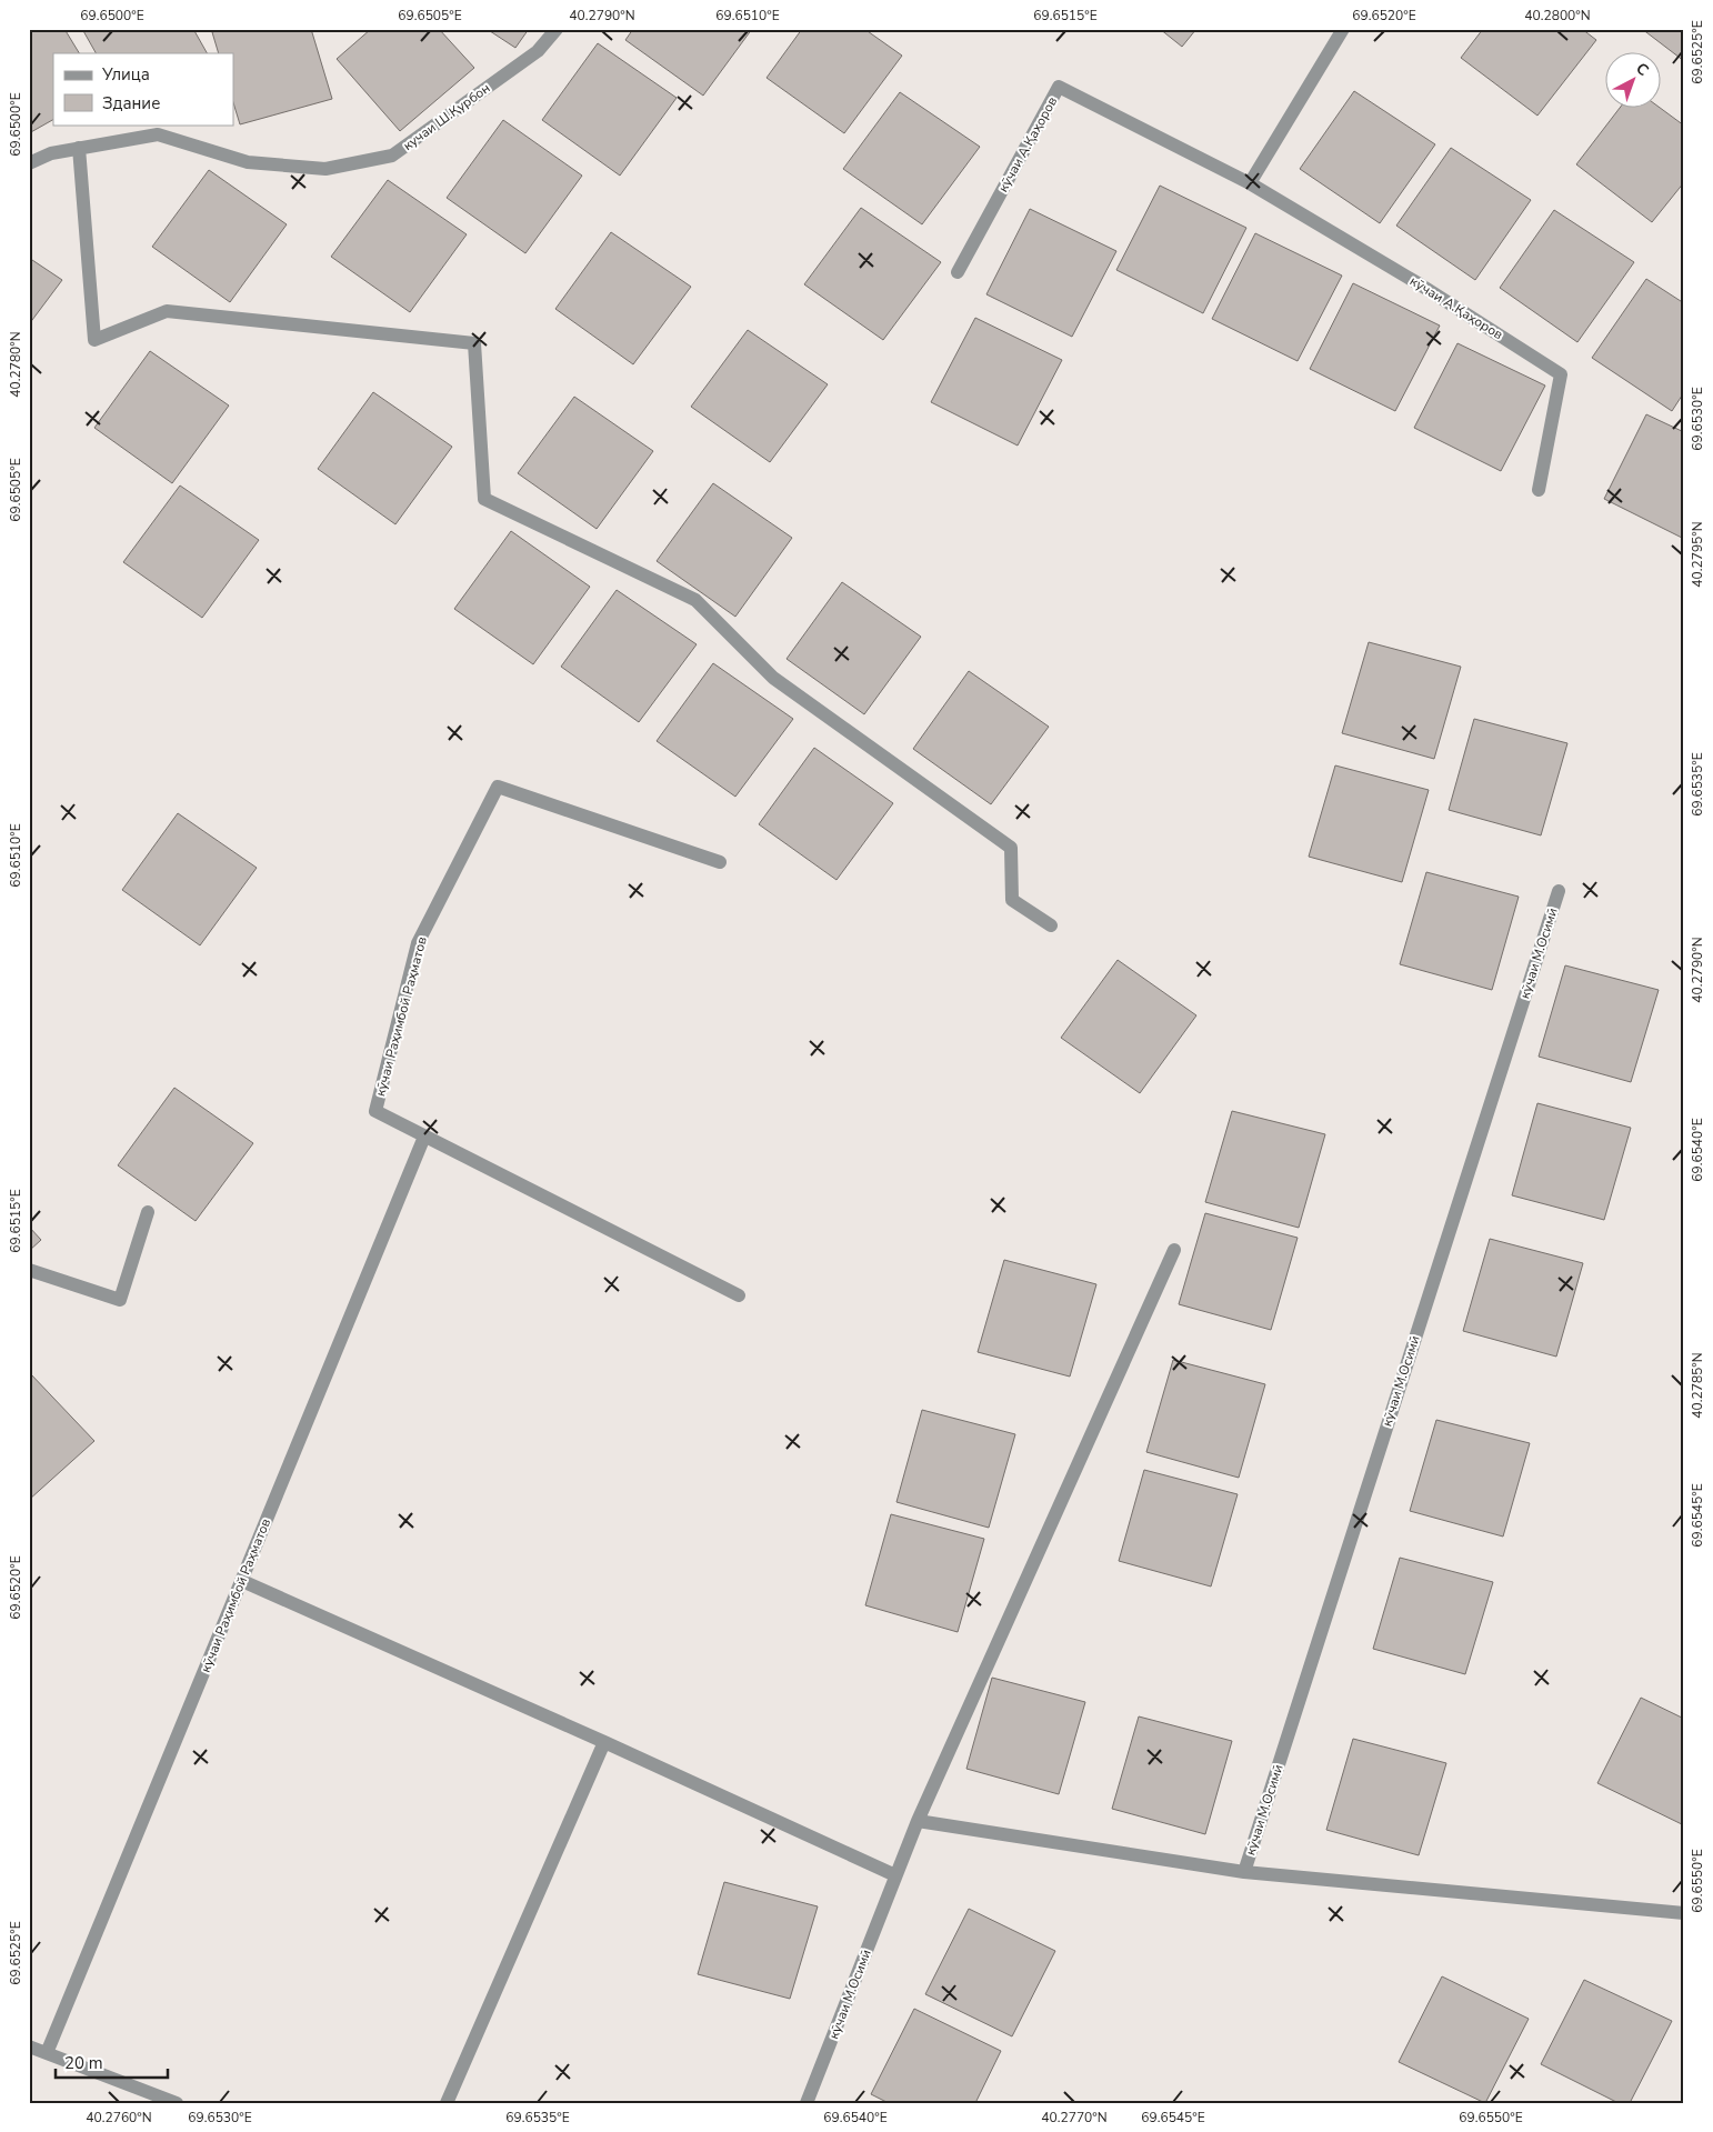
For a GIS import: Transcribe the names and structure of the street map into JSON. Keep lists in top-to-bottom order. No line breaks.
{"streets":{"street":["кучаи Ш.Қурбон","кӯчаи А.Қаҳоров","кӯчаи М.Осимӣ","кӯчаи Раҳимбой Раҳматов"]},"legend":["Улица","Здание"],"scale_bar":"20 m","north":"top right","coordinates":["69.6500°E","69.6505°E","40.2790°N","69.6510°E","69.6515°E","69.6520°E","40.2800°N","69.6525°E","40.2780°N","69.6530°E","40.2795°N","69.6535°E","69.6540°E","40.2785°N","69.6545°E","69.6550°E","40.2760°N","40.2770°N"]}
